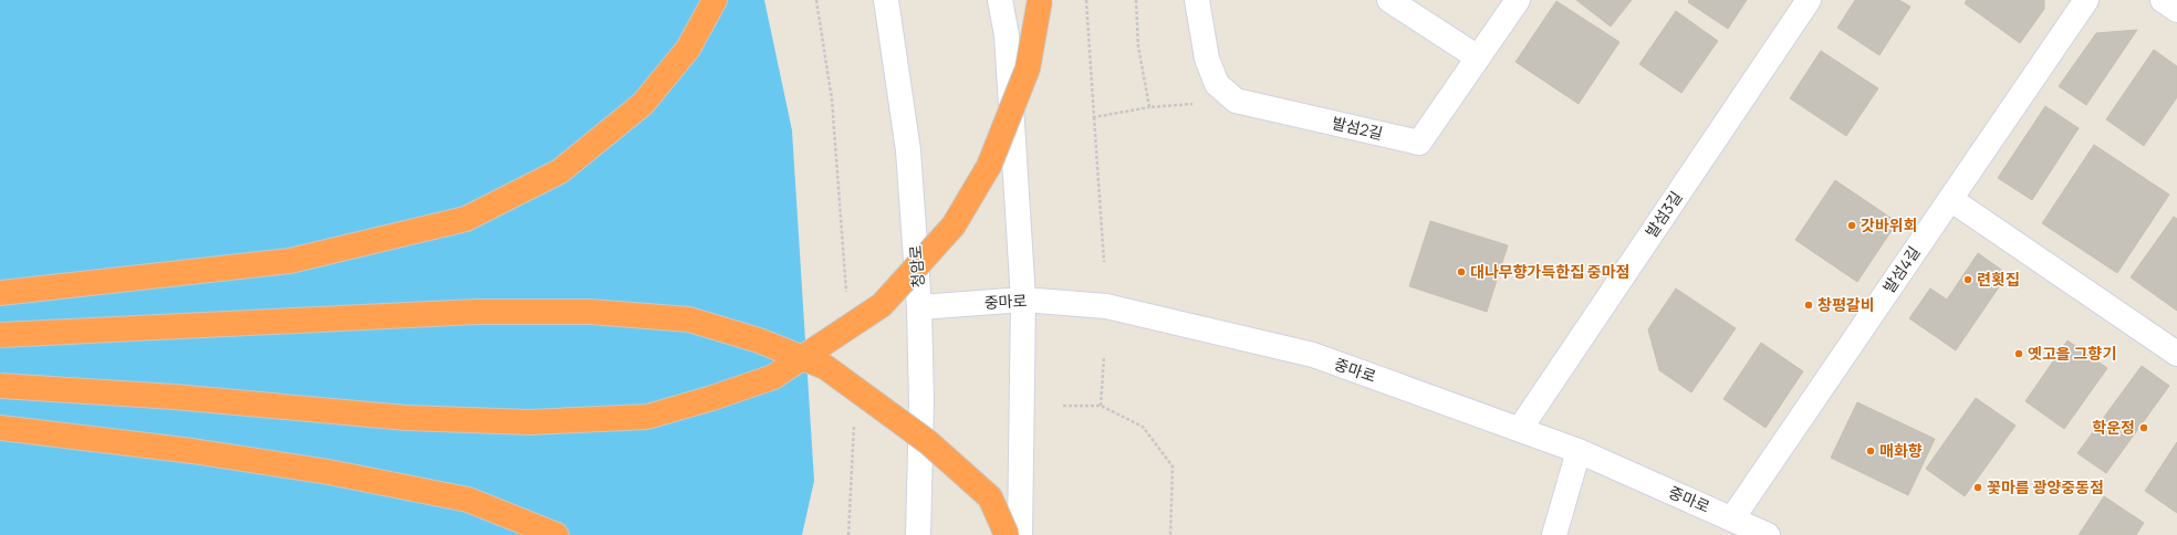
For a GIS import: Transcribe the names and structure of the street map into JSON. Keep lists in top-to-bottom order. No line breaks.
{"streets":{"street":["발섬2길","발섬3길","청암로","발섬4길","중마로"]},"crossings":[["발섬3길","중마로"],["청암로","중마로"],["발섬4길","중마로"]],"places":["갓바위회","대나무향가득한집 중마점","련횟집","창평갈비","옛고을 그향기","학운정","매화향","꽃마름 광양중동점"]}
